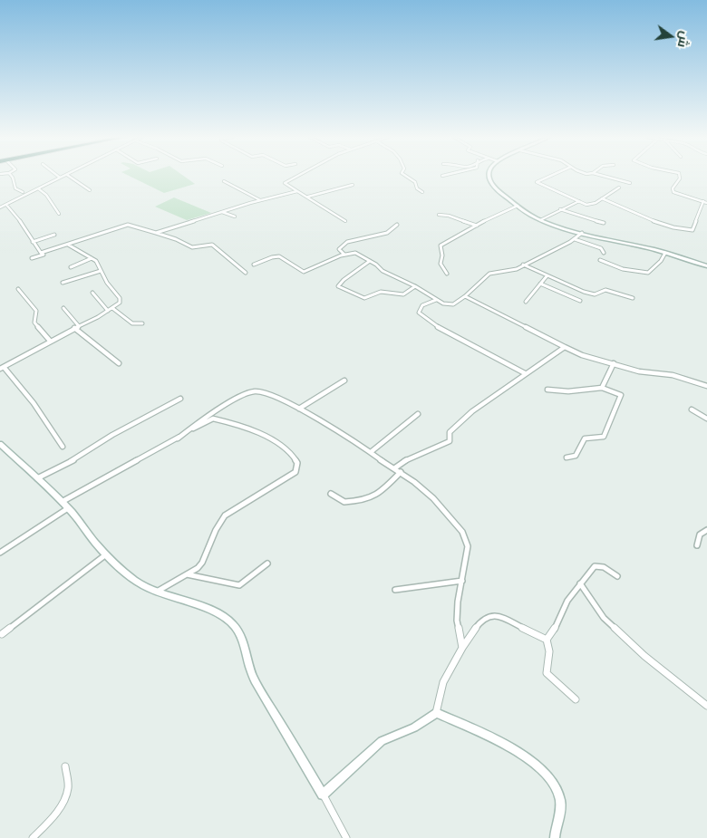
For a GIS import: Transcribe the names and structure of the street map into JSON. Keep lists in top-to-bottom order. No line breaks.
{"north":"right"}
